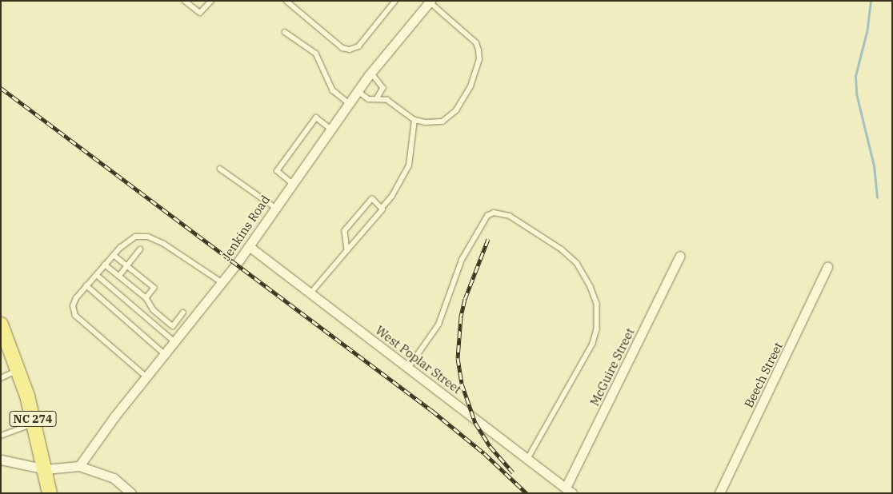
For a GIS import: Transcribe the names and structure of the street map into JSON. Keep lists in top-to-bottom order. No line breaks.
{"streets":{"main road":["NC 274"],"street":["Jenkins Road","West Poplar Street","McGuire Street","Beech Street"]},"crossings":[["Jenkins Road","West Poplar Street"],["West Poplar Street","McGuire Street"]]}
